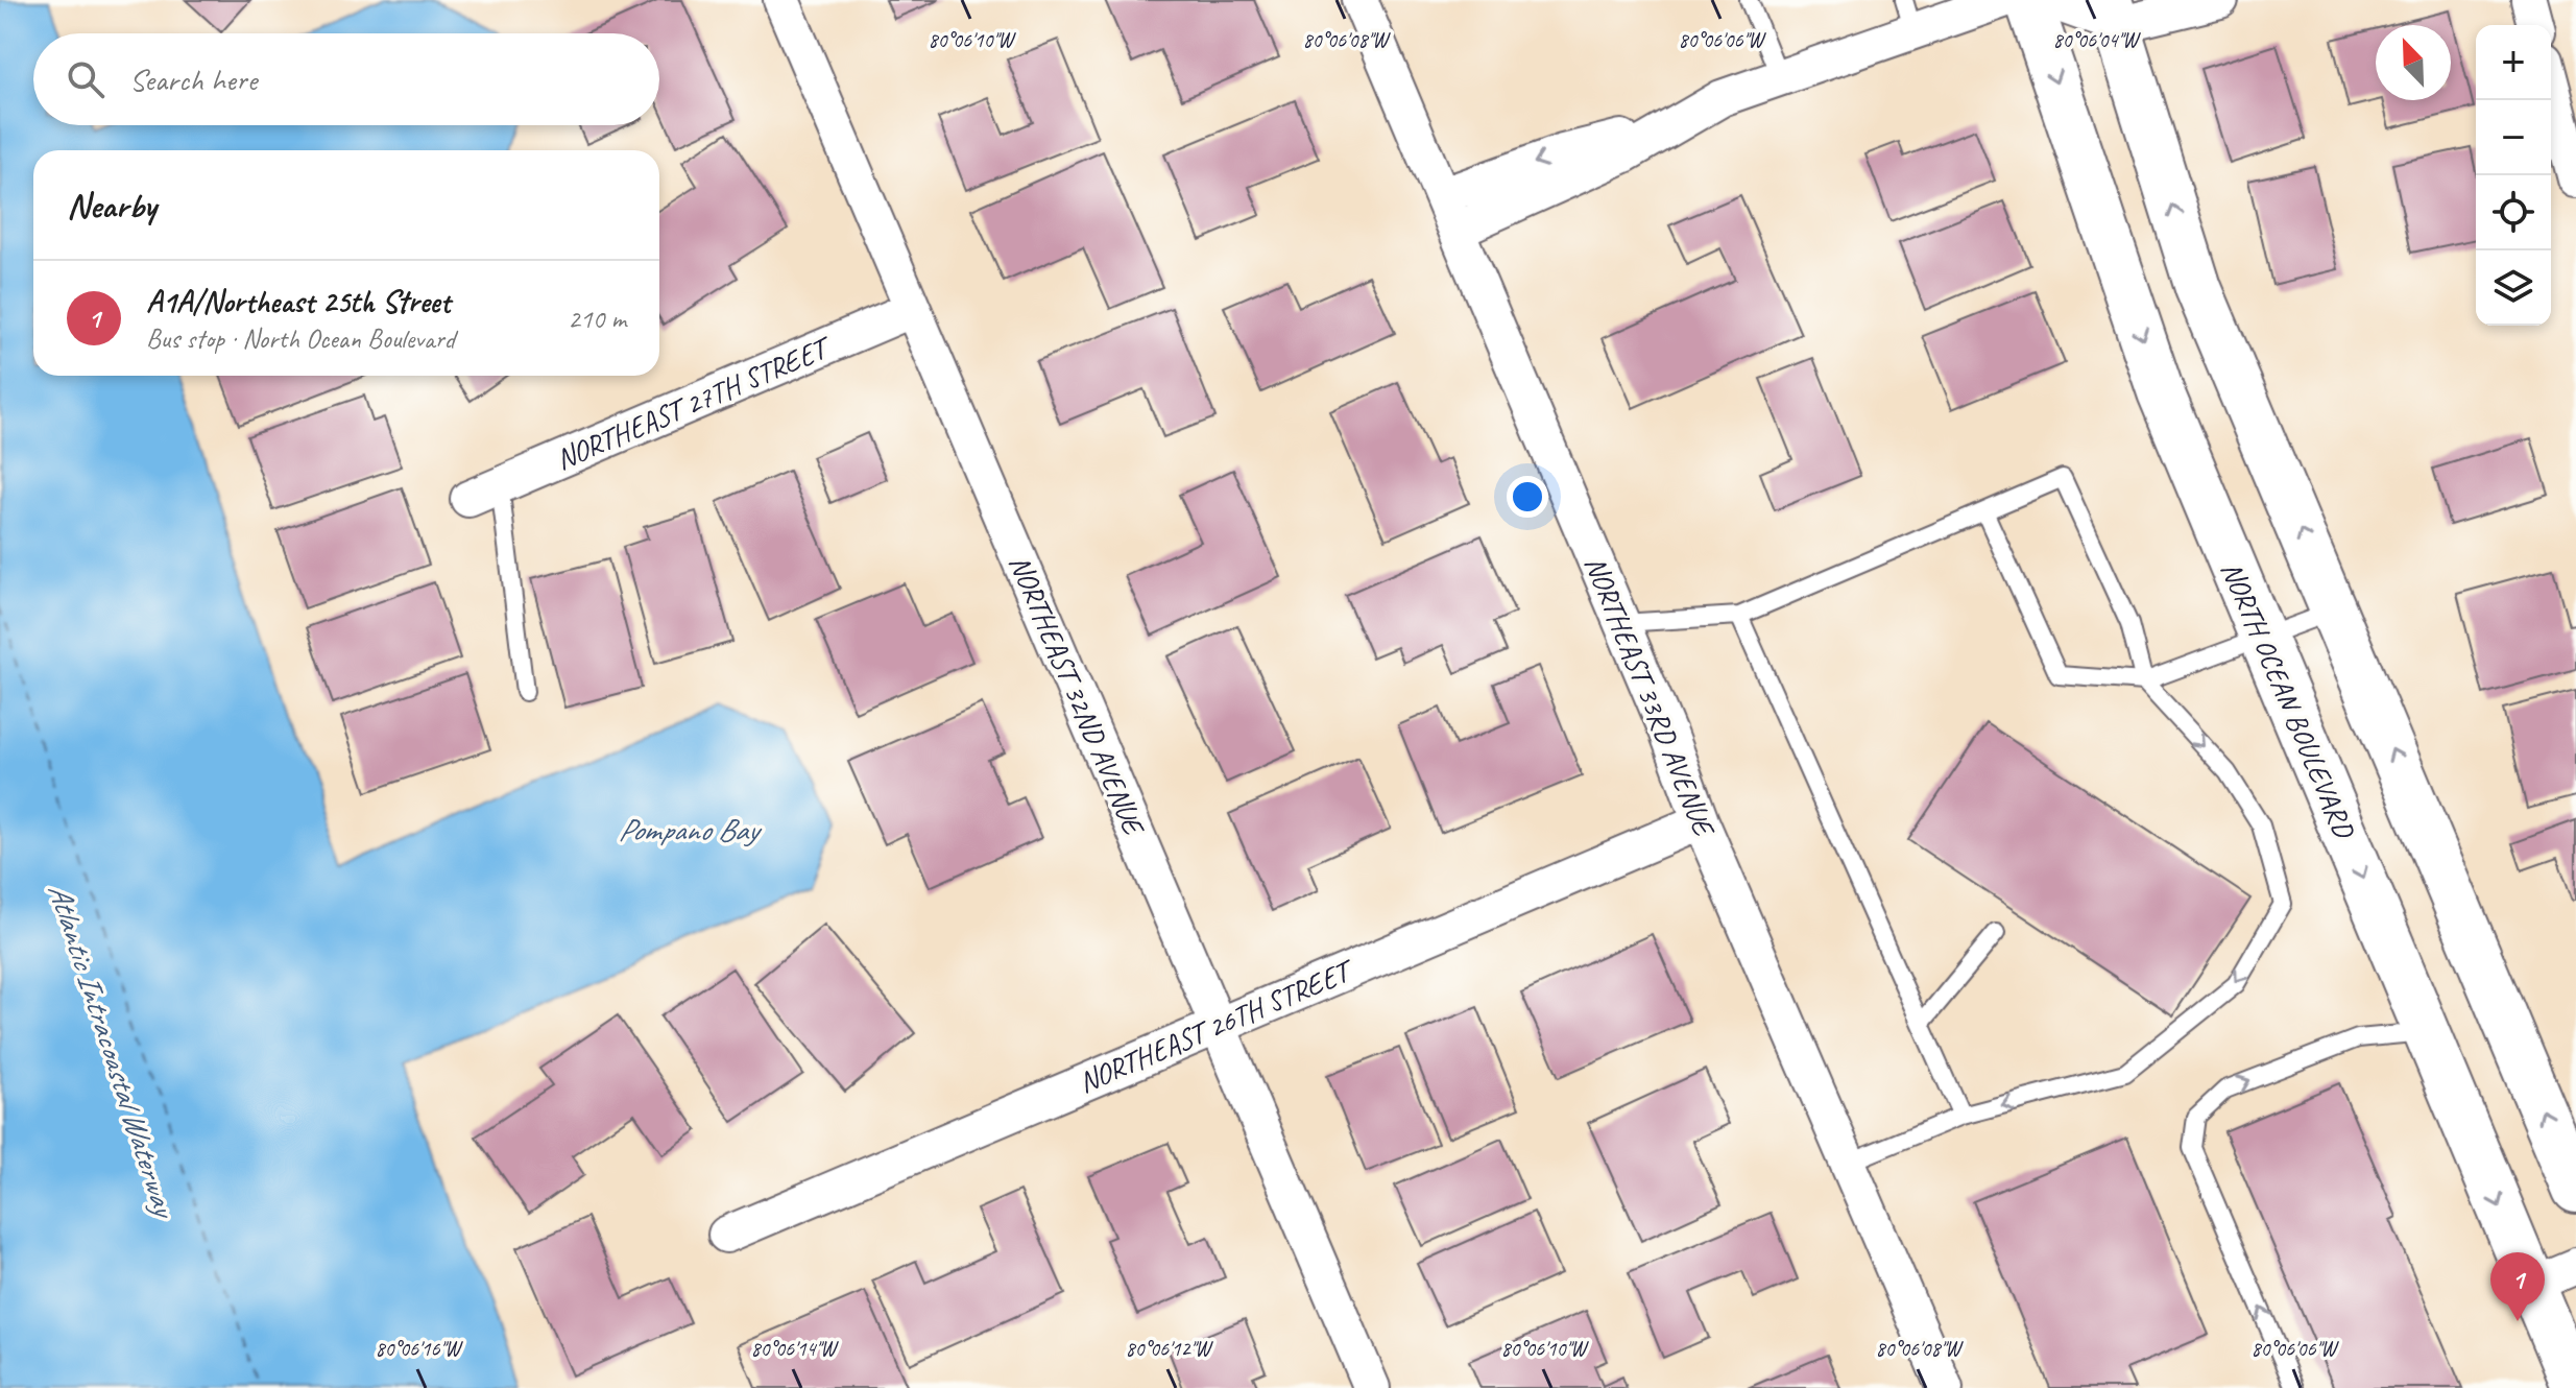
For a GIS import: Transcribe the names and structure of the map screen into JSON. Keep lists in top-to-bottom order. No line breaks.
{"streets":{"main road":["NORTH OCEAN BOULEVARD"],"street":["NORTHEAST 27TH STREET","NORTHEAST 32ND AVENUE","NORTHEAST 33RD AVENUE","NORTHEAST 26TH STREET"]},"crossings":[["NORTHEAST 27TH STREET","NORTHEAST 32ND AVENUE"],["NORTHEAST 32ND AVENUE","NORTHEAST 26TH STREET"],["NORTHEAST 33RD AVENUE","NORTHEAST 26TH STREET"]],"water":["Pompano Bay","Atlantic Intracoastal Waterway"],"north":"top left","page":{"map_buttons":["+","−"],"search":"Search here","heading":"Nearby","list":[{"mark":"1","name":"A1A/Northeast 25th Street","note":"Bus stop · North Ocean Boulevard","value":"210 m"}],"pins":"1"},"coordinates":["80°06'10\"W","80°06'08\"W","80°06'06\"W","80°06'04\"W","80°06'16\"W","80°06'14\"W","80°06'12\"W"]}
